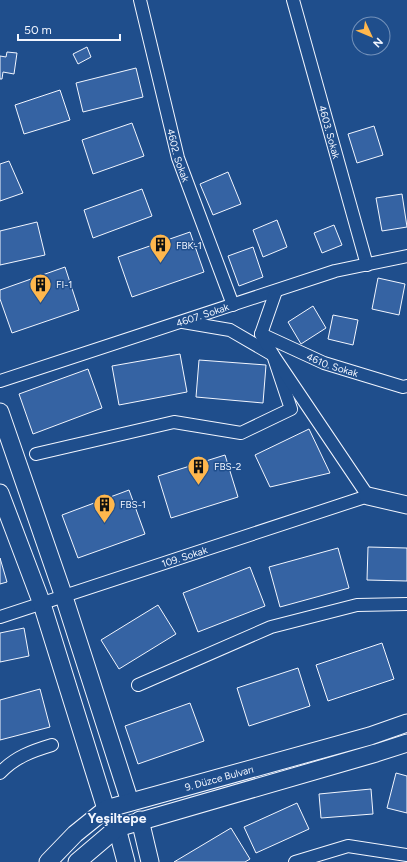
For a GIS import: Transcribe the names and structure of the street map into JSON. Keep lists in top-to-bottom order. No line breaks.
{"streets":{"street":["4603. Sokak","4602. Sokak","4607. Sokak","4610. Sokak","109. Sokak","9. Düzce Bulvarı"]},"crossings":[["4603. Sokak","4607. Sokak"],["4602. Sokak","4607. Sokak"]],"districts":["Yeşiltepe"],"places":{"building":["FBK-1","FI-1","FBS-2","FBS-1"]},"scale_bar":"50 m","north":"bottom right"}
